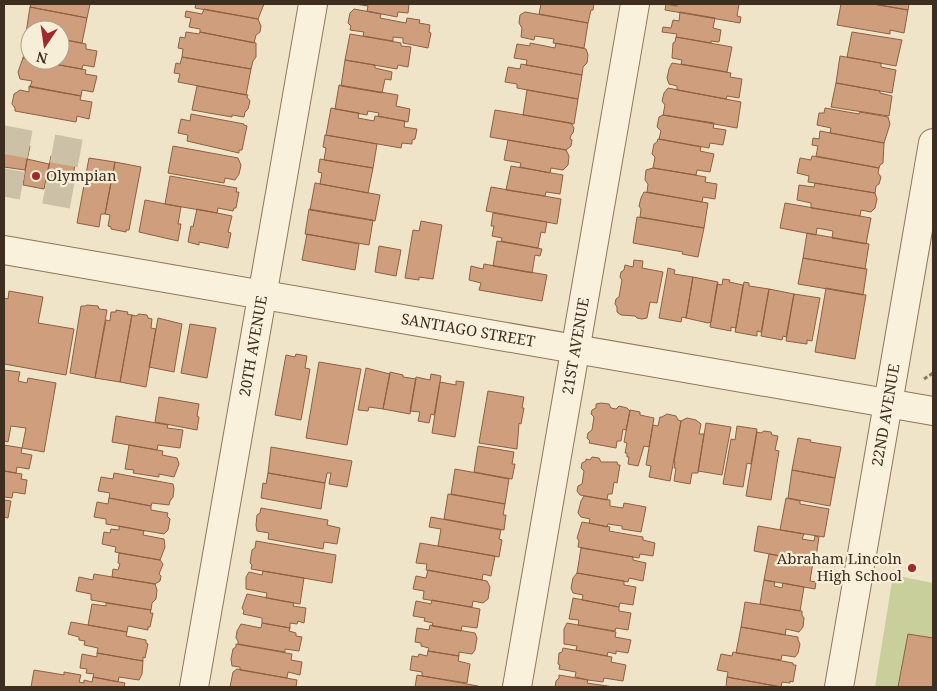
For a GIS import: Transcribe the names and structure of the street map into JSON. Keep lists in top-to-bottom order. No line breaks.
{"streets":{"street":["SANTIAGO STREET","21ST AVENUE","20TH AVENUE","22ND AVENUE"]},"crossings":[["SANTIAGO STREET","21ST AVENUE"],["SANTIAGO STREET","20TH AVENUE"],["SANTIAGO STREET","22ND AVENUE"]],"places":["Olympian","Abraham Lincoln High School"],"north":"bottom"}
